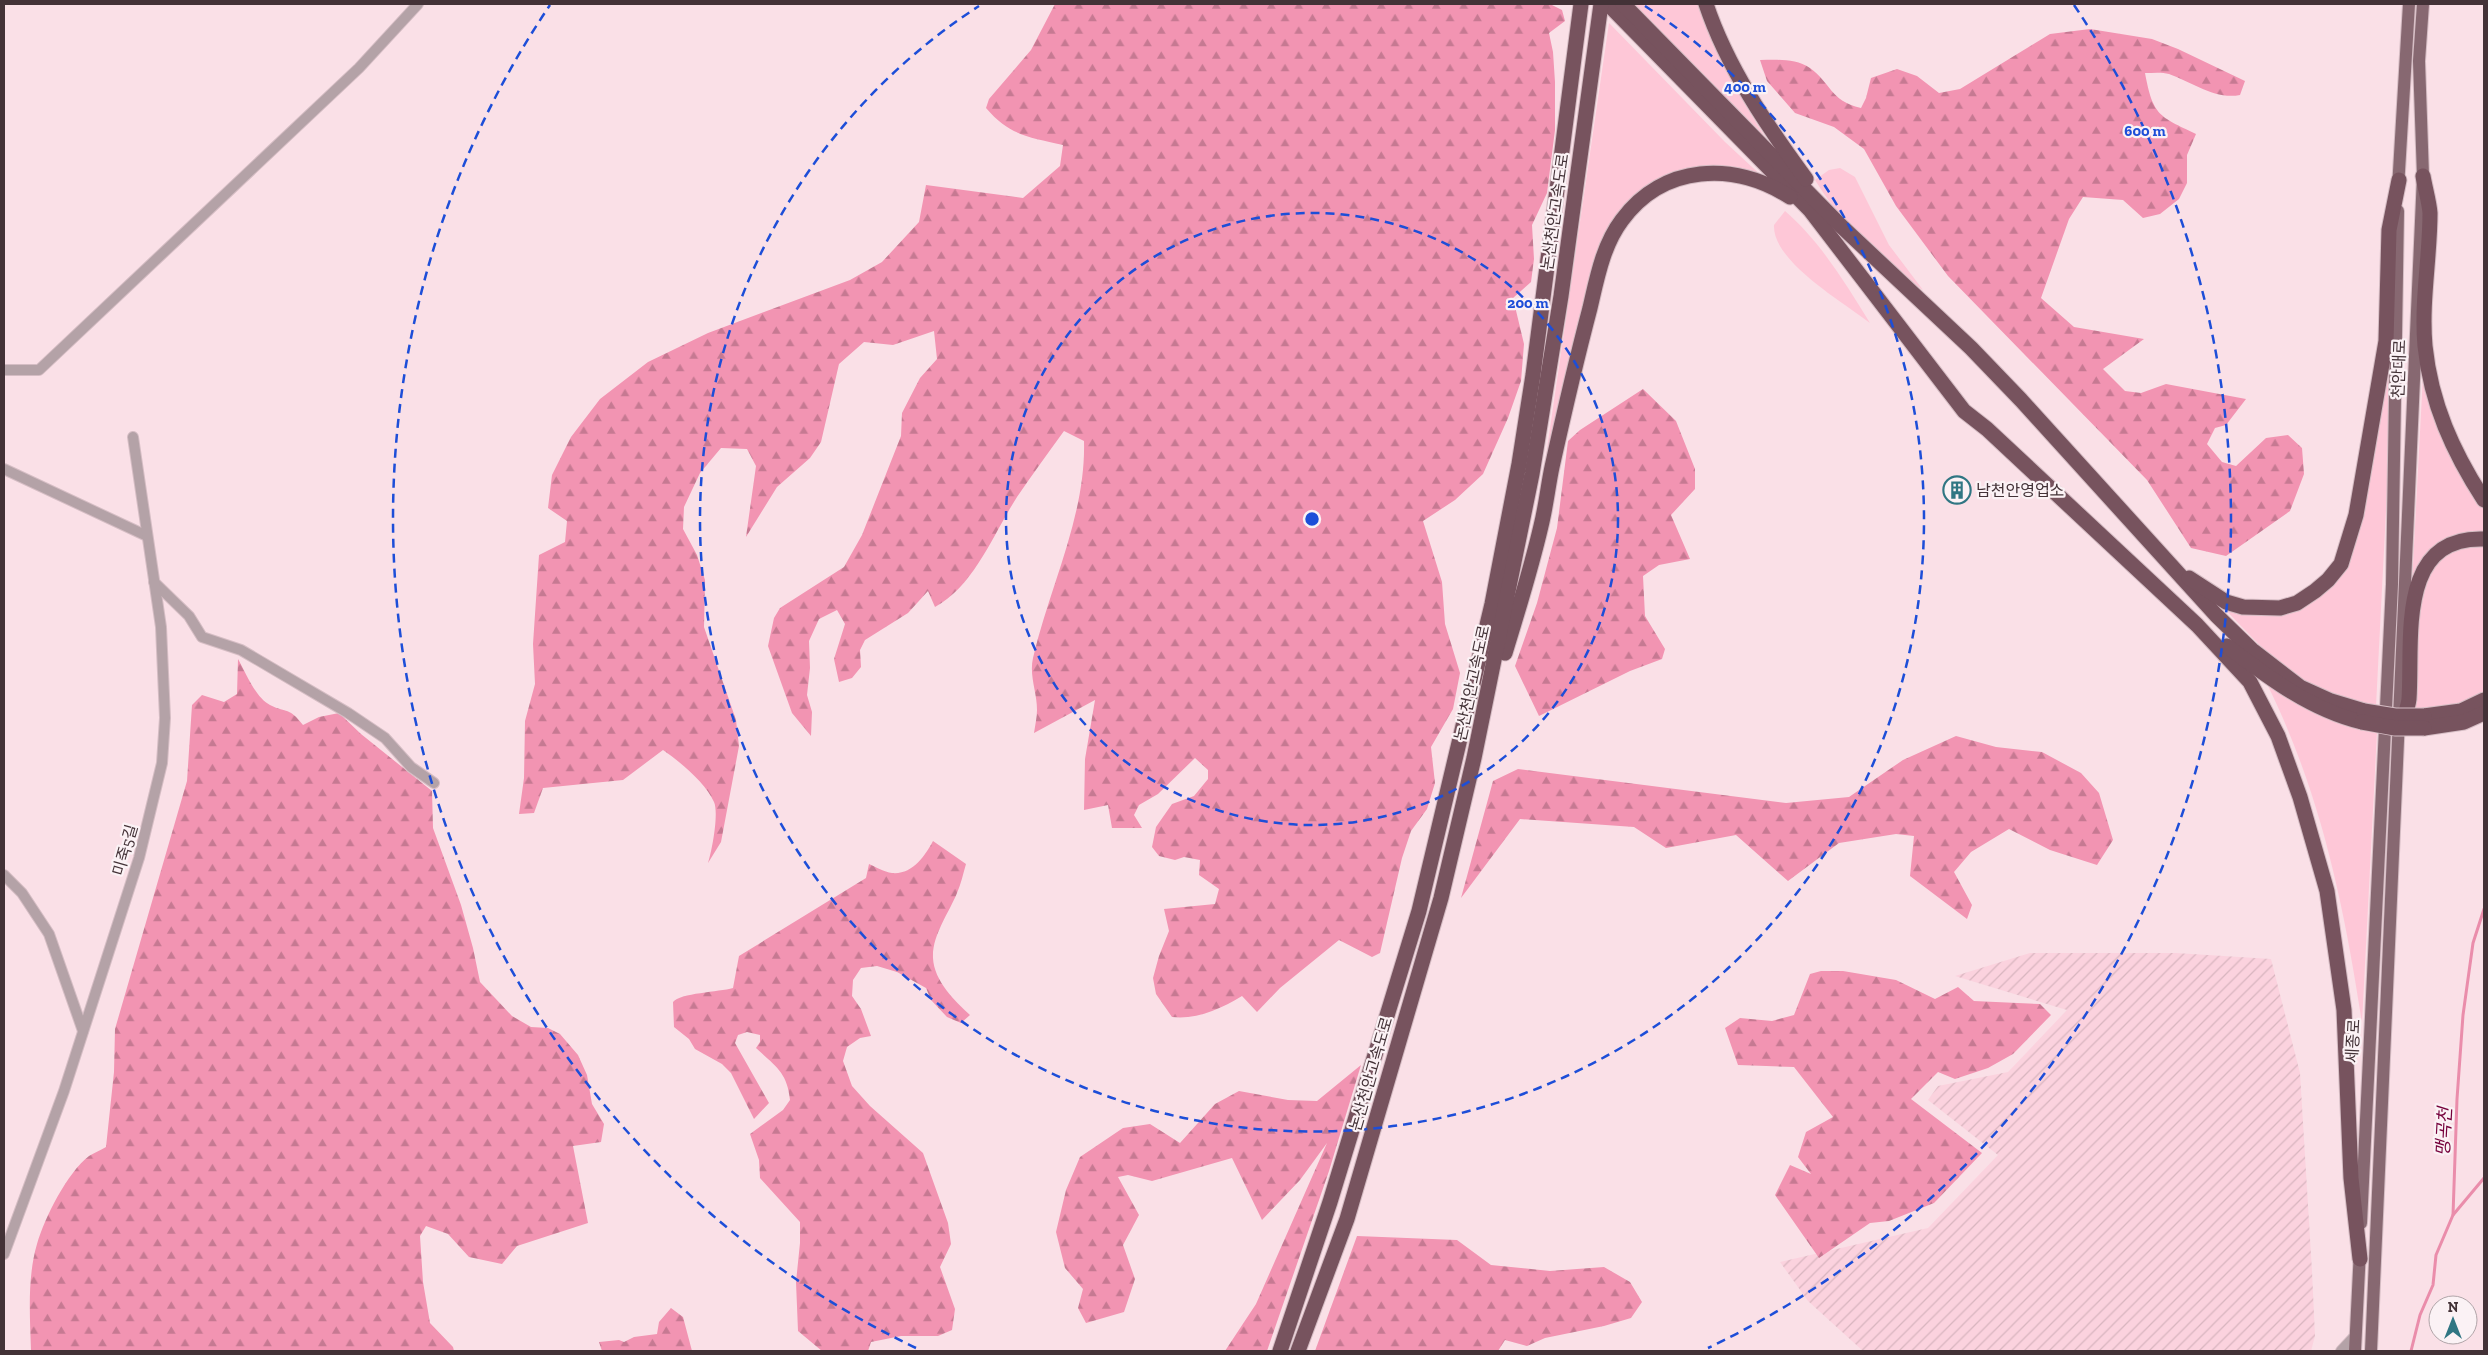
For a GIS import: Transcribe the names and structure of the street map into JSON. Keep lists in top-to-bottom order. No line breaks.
{"streets":{"highway":["논산천안고속도로"],"main road":["천안대로","세종로"],"street":["미죽5길"]},"crossings":[["천안대로","세종로"]],"water":["맹곡천"],"places":{"building":["남천안영업소"]},"north":"top","rings":["400 m","600 m","200 m"]}
